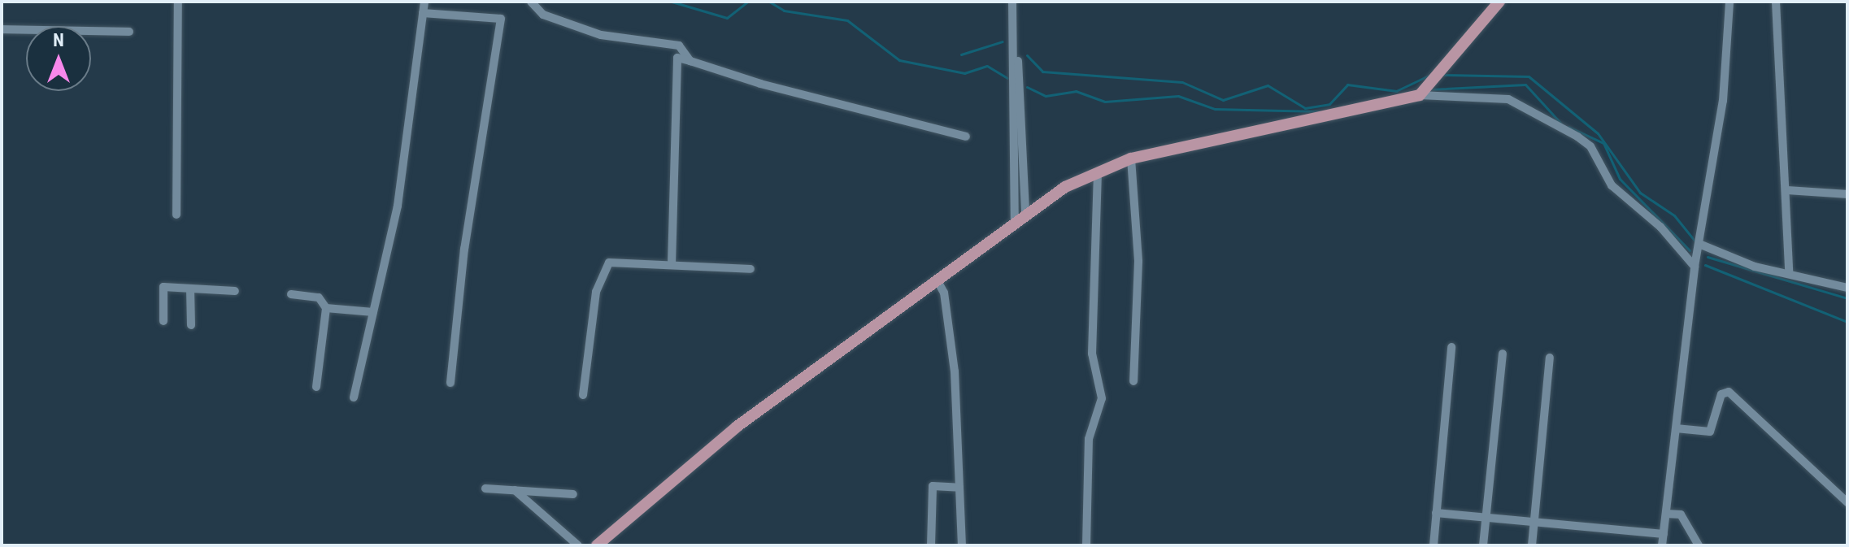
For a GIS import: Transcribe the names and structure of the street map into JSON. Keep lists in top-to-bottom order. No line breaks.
{"north":"top"}
